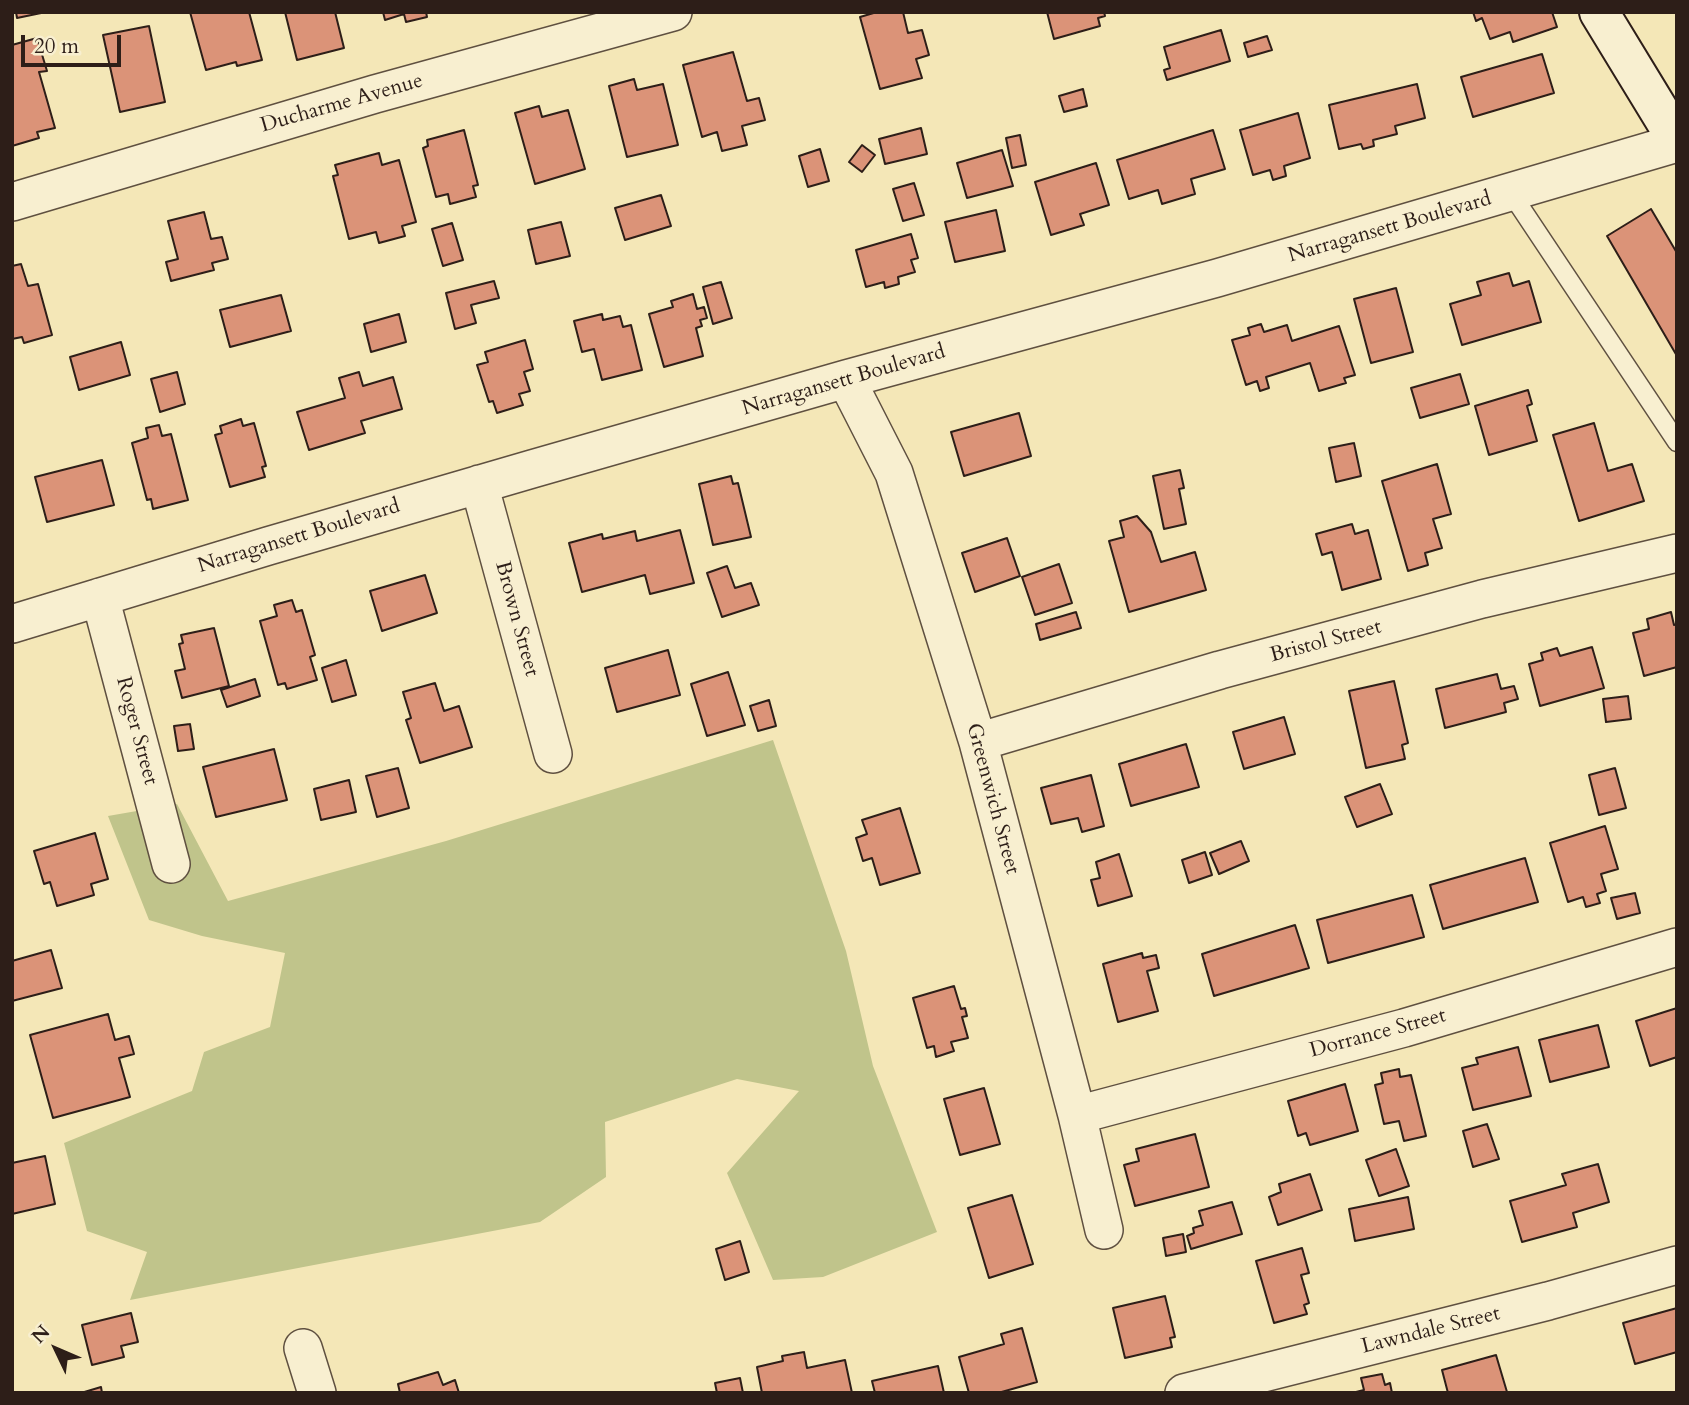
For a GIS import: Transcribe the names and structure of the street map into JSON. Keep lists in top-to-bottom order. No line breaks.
{"streets":{"street":["Ducharme Avenue","Narragansett Boulevard","Brown Street","Bristol Street","Roger Street","Greenwich Street","Dorrance Street","Lawndale Street"]},"crossings":[["Narragansett Boulevard","Brown Street"],["Narragansett Boulevard","Roger Street"],["Narragansett Boulevard","Greenwich Street"],["Bristol Street","Greenwich Street"],["Greenwich Street","Dorrance Street"]],"scale_bar":"20 m","north":"top left"}
